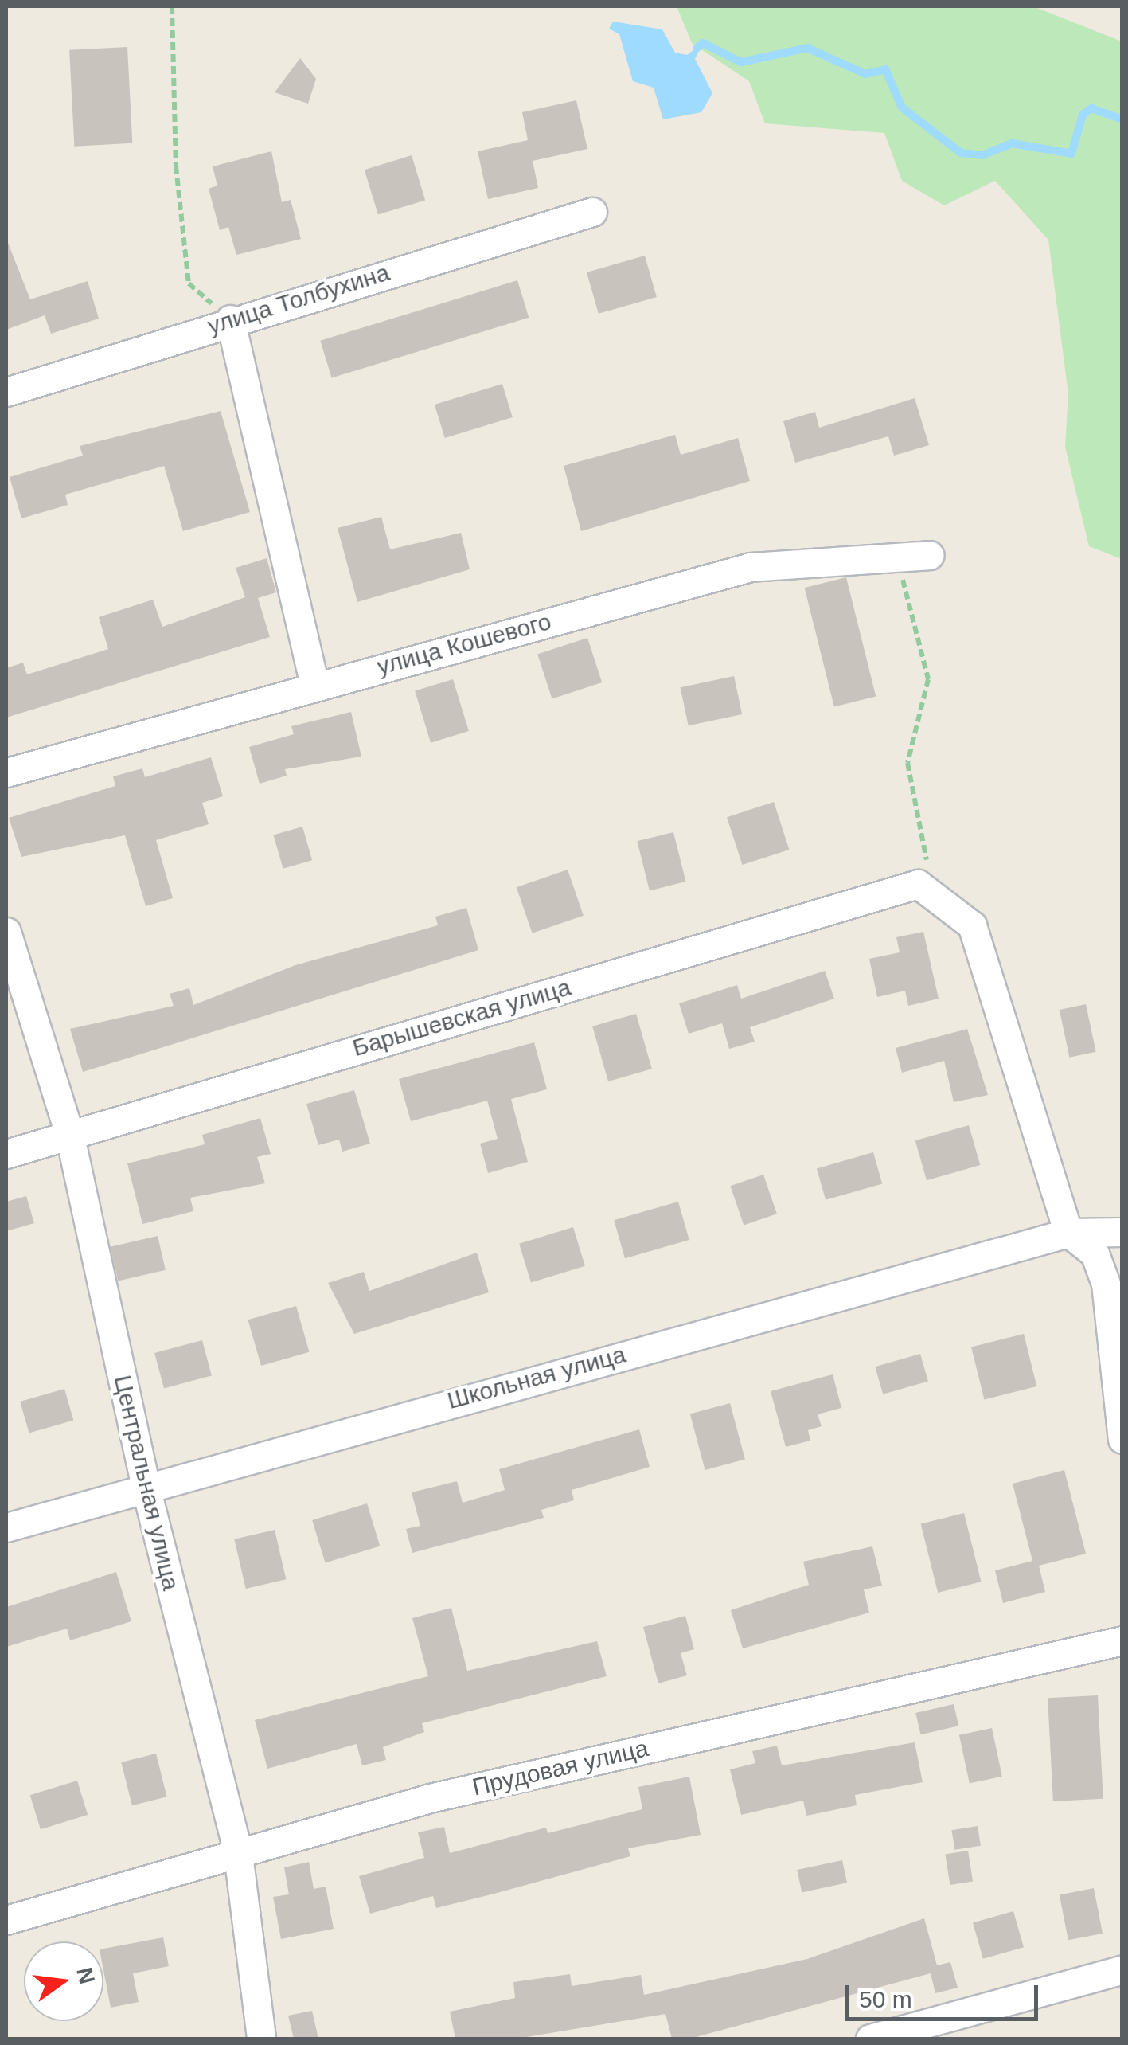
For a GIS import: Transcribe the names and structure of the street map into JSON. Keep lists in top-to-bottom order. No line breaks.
{"streets":{"street":["улица Толбухина","улица Кошевого","Барышевская улица","Школьная улица","Центральная улица","Прудовая улица"]},"crossings":[["Барышевская улица","Центральная улица"],["Школьная улица","Центральная улица"],["Центральная улица","Прудовая улица"]],"scale_bar":"50 m","north":"right"}
